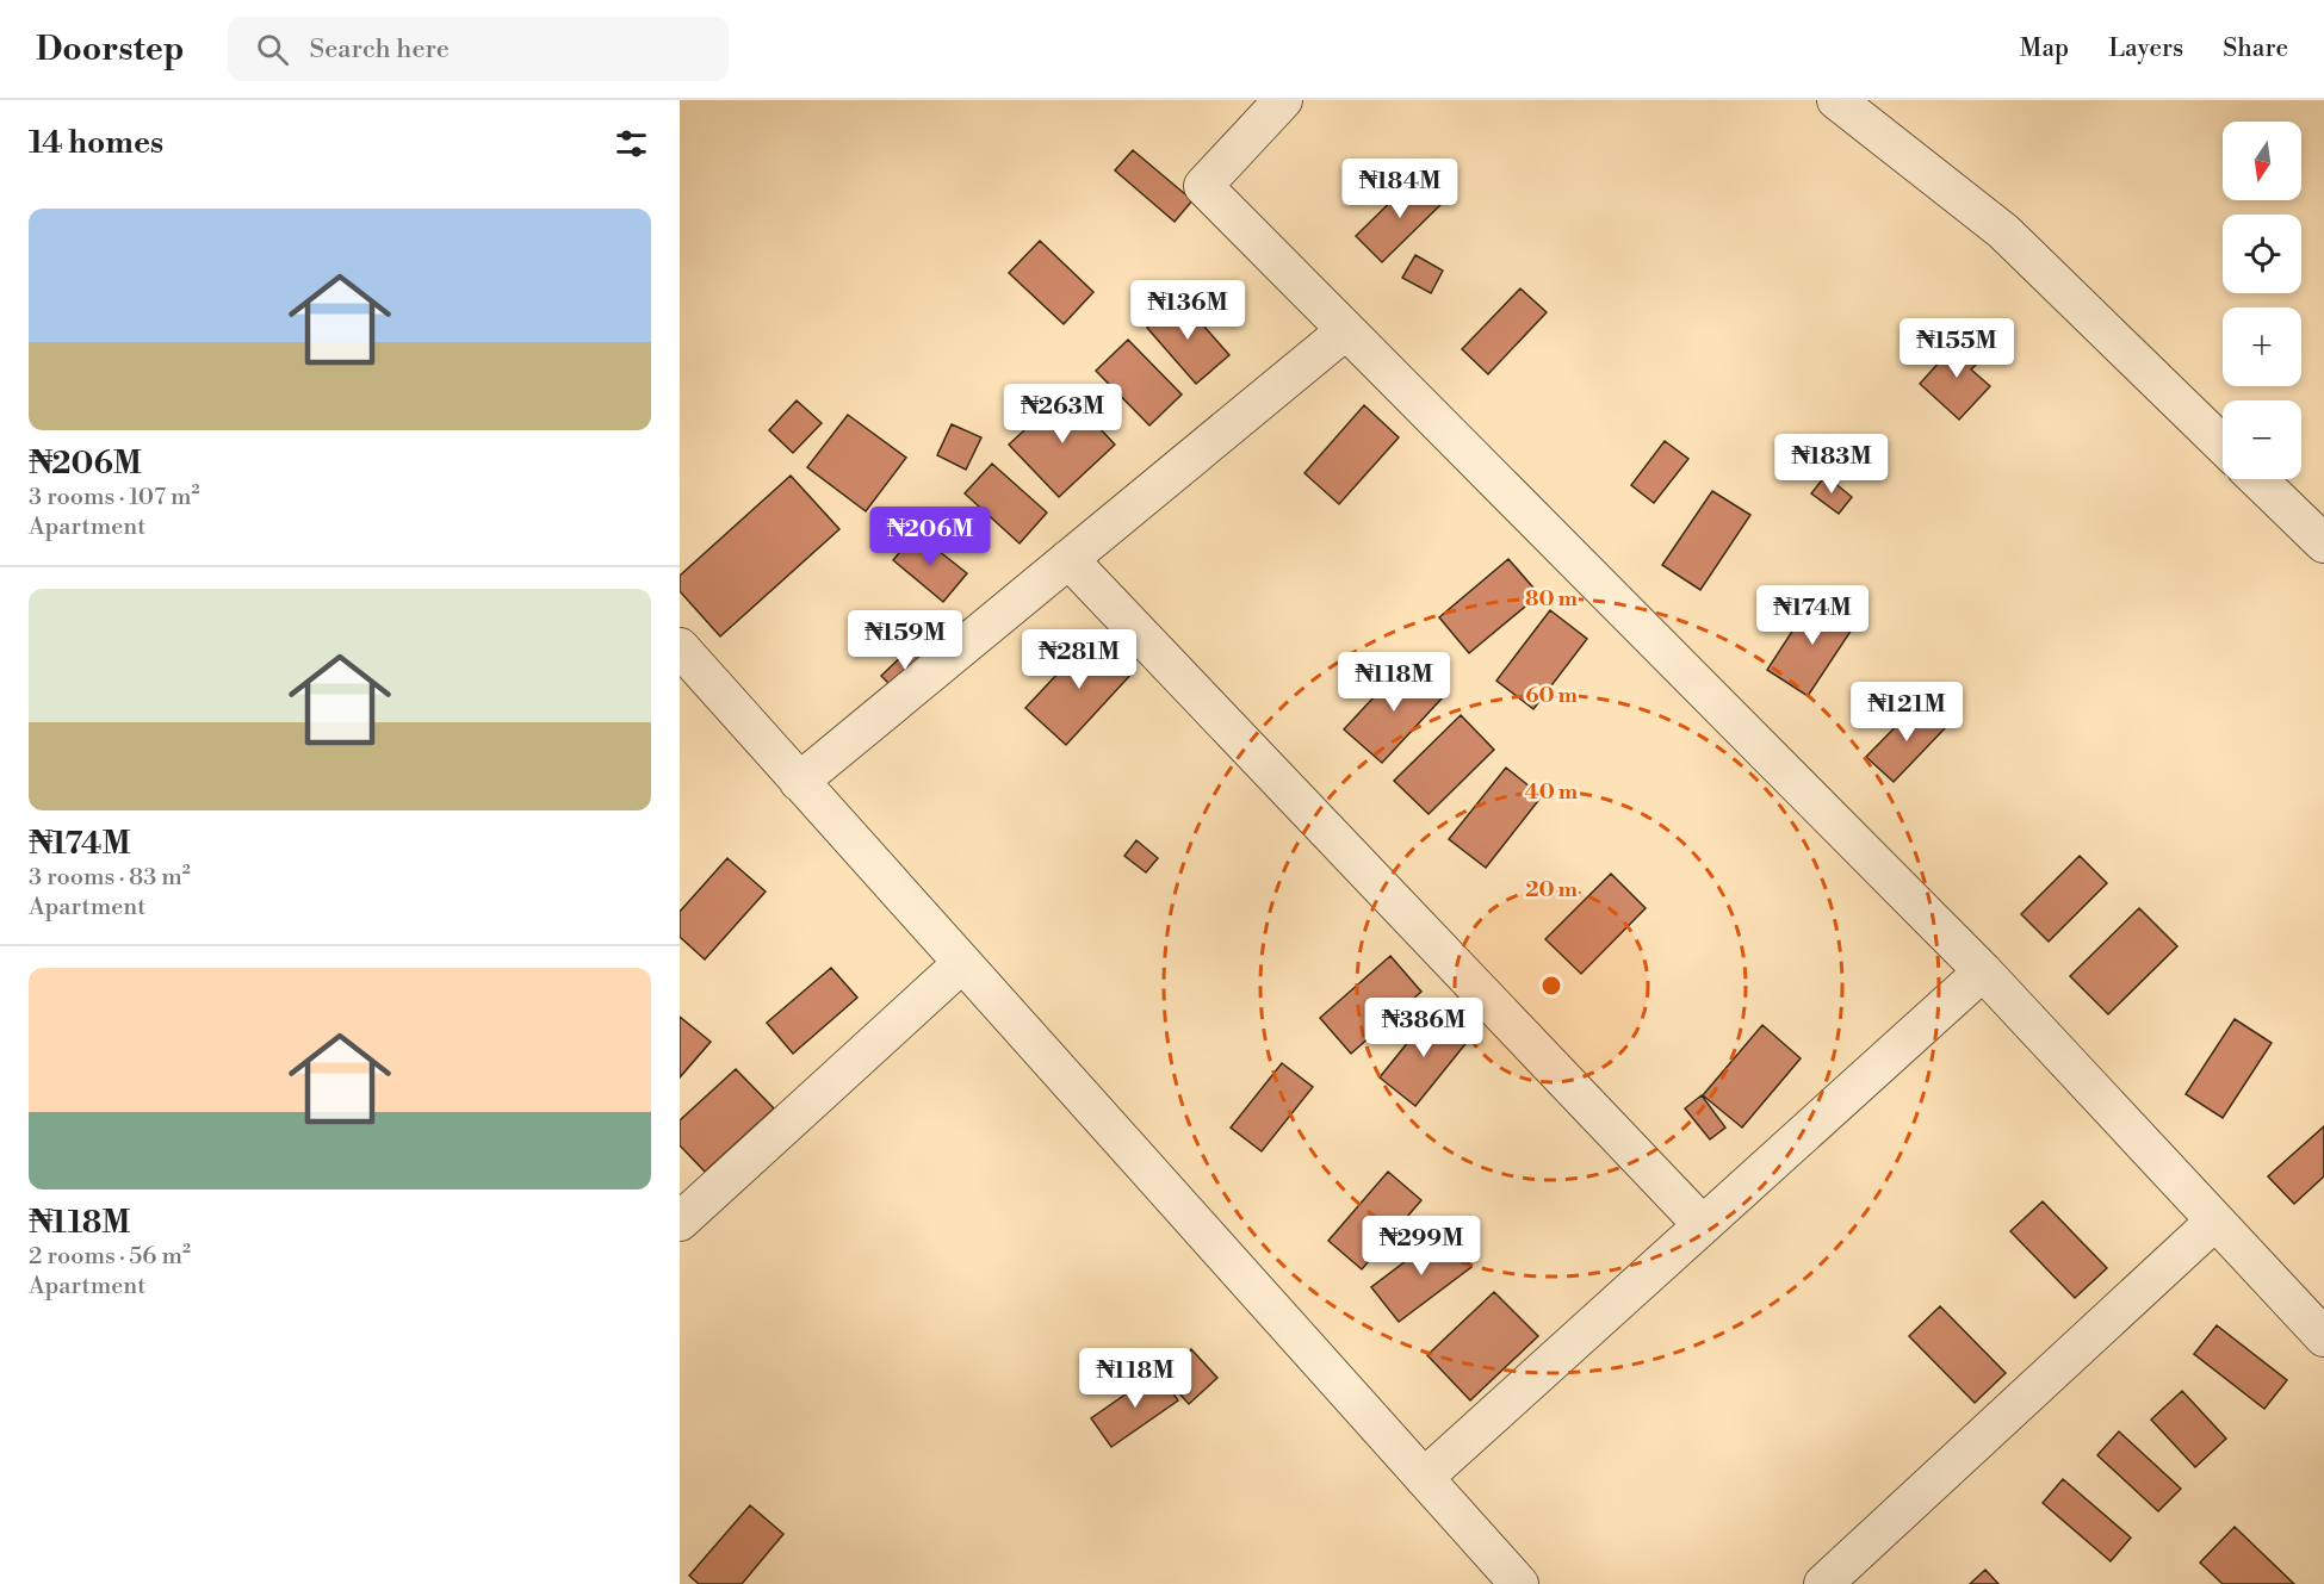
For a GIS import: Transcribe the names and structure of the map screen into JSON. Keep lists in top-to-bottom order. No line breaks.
{"north":"bottom","page":{"header":"Doorstep","search":"Search here","nav":["Map","Layers","Share"],"heading":"14 homes","map_buttons":["+","−"],"price":["₦184M","₦136M","₦155M","₦263M","₦183M","₦206M","₦174M","₦159M","₦281M","₦118M","₦121M","₦386M","₦299M","₦118M"],"list":[{"name":"₦206M","note":"3 rooms · 107 m² · Apartment"},{"name":"₦174M","note":"3 rooms · 83 m² · Apartment"},{"name":"₦118M","note":"2 rooms · 56 m² · Apartment"}]},"rings":["80 m","60 m","40 m","20 m"]}
